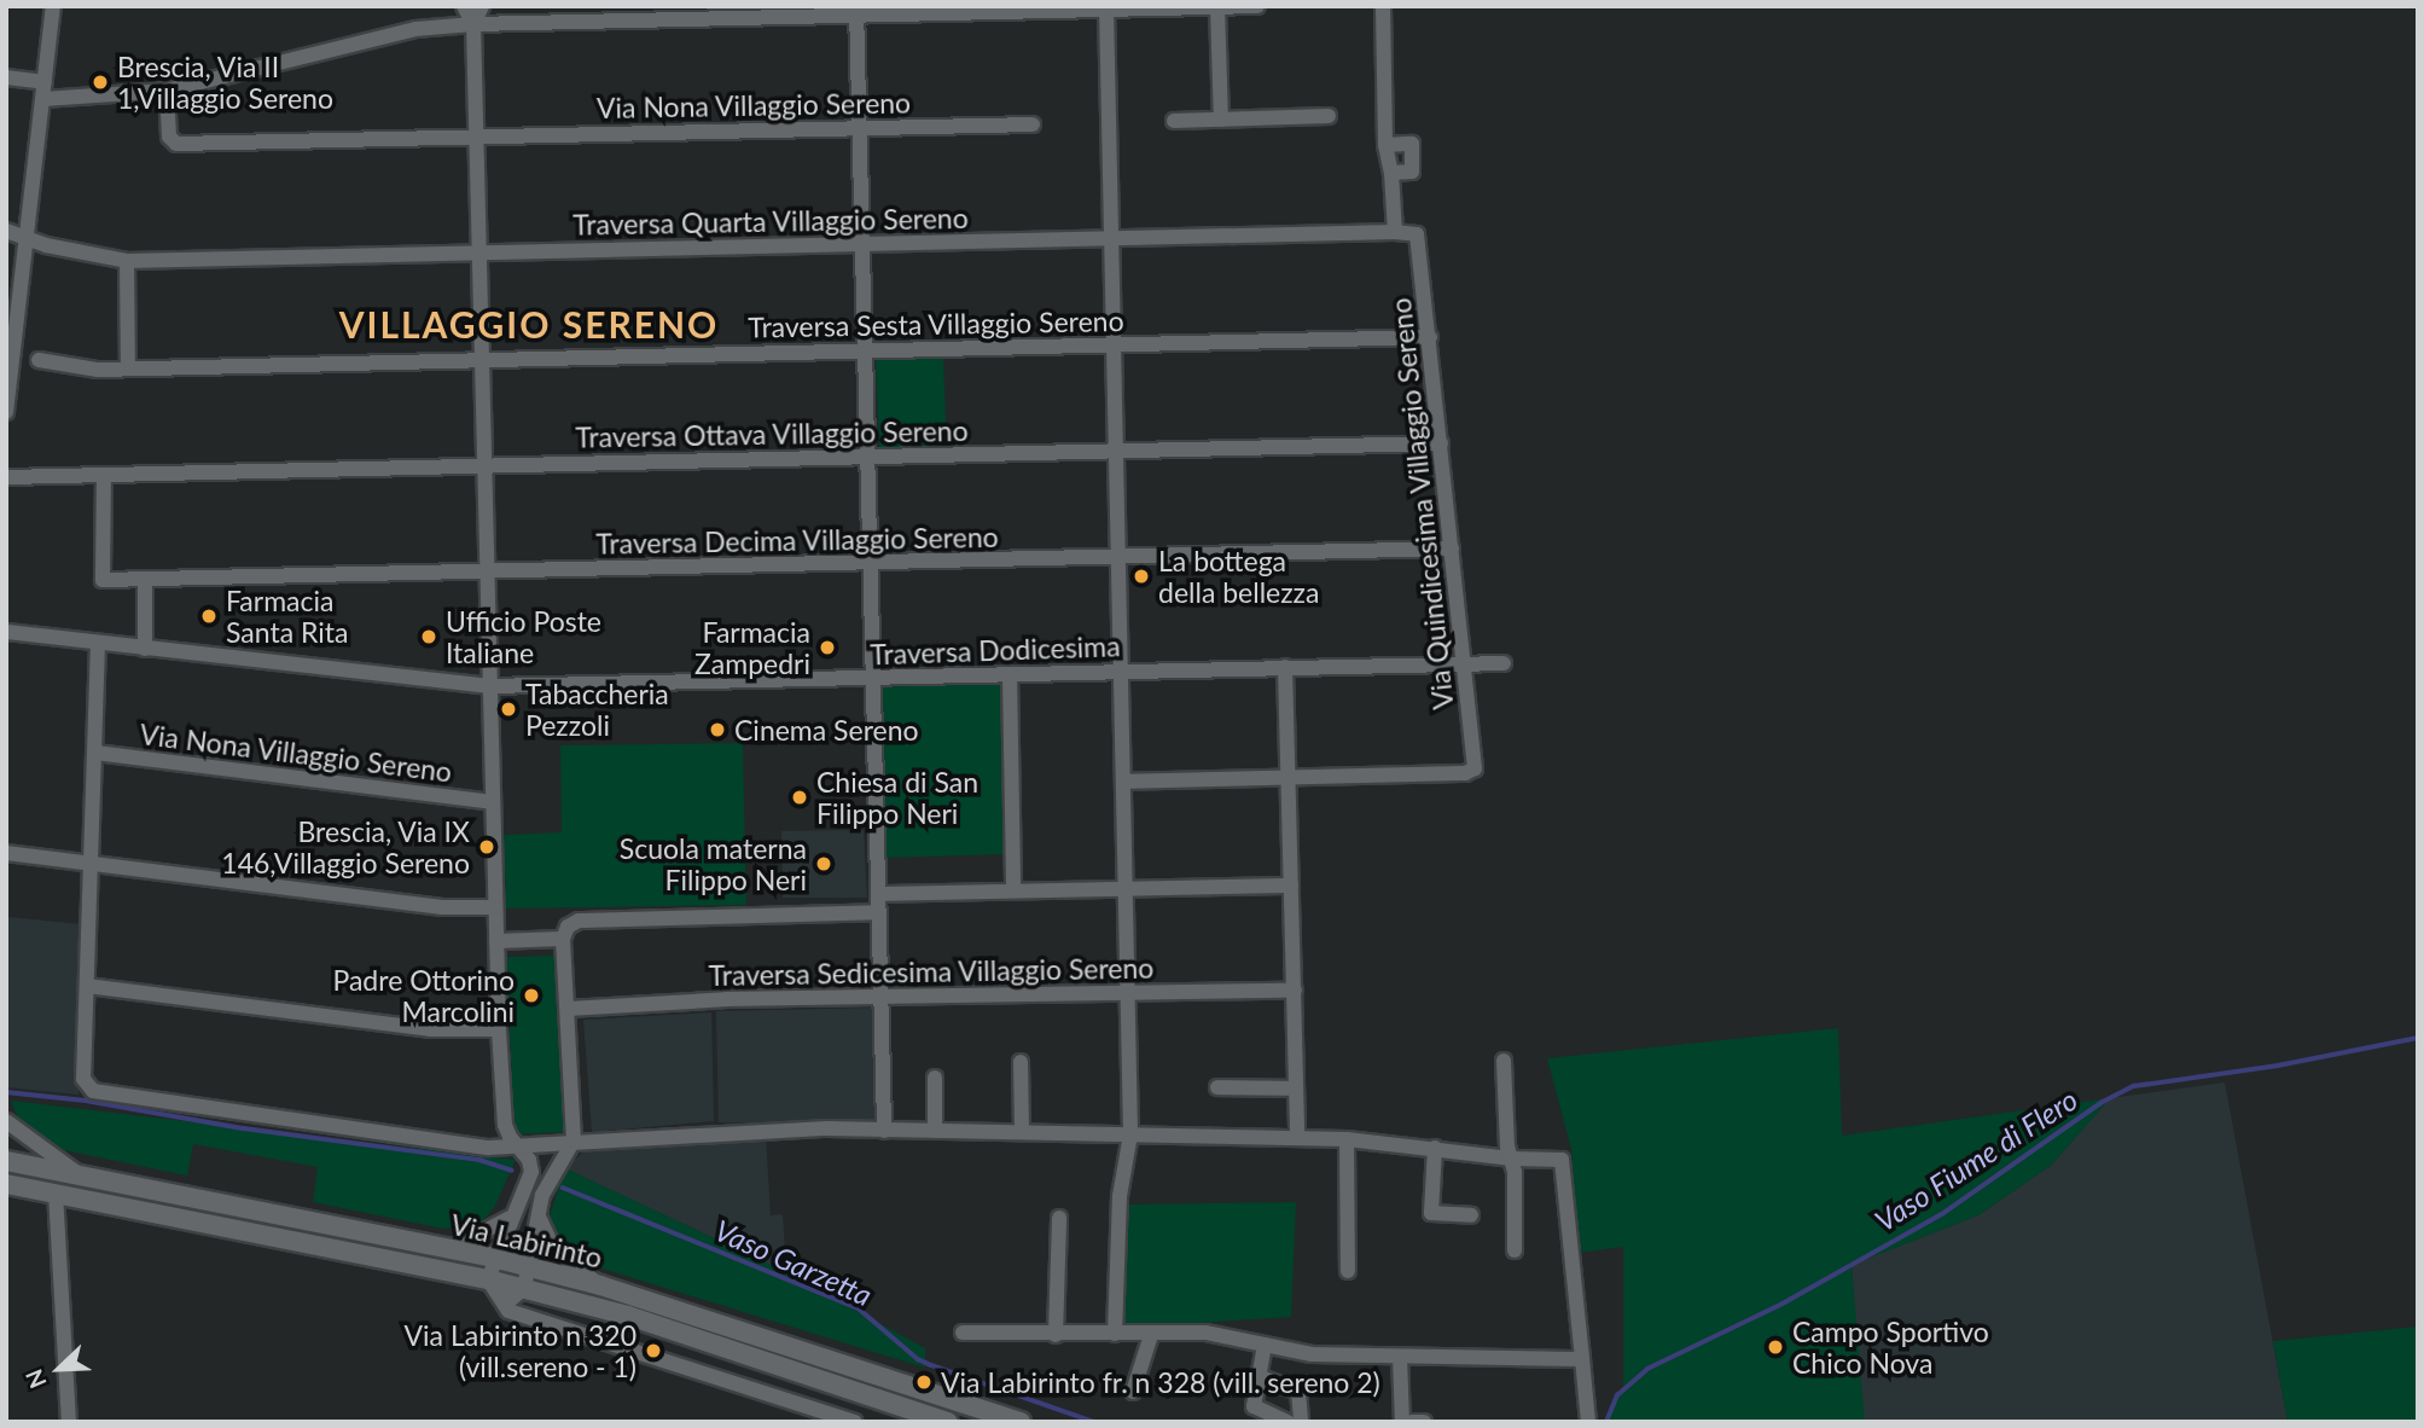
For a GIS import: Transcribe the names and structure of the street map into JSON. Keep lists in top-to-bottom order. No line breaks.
{"streets":{"street":["Via Nona Villaggio Sereno","Traversa Quarta Villaggio Sereno","Traversa Sesta Villaggio Sereno","Traversa Ottava Villaggio Sereno","Via Quindicesima Villaggio Sereno","Traversa Decima Villaggio Sereno","Traversa Dodicesima","Traversa Sedicesima Villaggio Sereno","Via Labirinto"]},"crossings":[["Via Nona Villaggio Sereno","Traversa Quarta Villaggio Sereno"],["Via Nona Villaggio Sereno","Traversa Sesta Villaggio Sereno"],["Via Nona Villaggio Sereno","Traversa Ottava Villaggio Sereno"],["Via Nona Villaggio Sereno","Traversa Decima Villaggio Sereno"],["Via Nona Villaggio Sereno","Traversa Dodicesima"],["Via Nona Villaggio Sereno","Via Labirinto"],["Traversa Quarta Villaggio Sereno","Via Quindicesima Villaggio Sereno"],["Traversa Sesta Villaggio Sereno","Via Quindicesima Villaggio Sereno"],["Traversa Ottava Villaggio Sereno","Via Quindicesima Villaggio Sereno"],["Traversa Ottava Villaggio Sereno","Traversa Decima Villaggio Sereno"],["Via Quindicesima Villaggio Sereno","Traversa Decima Villaggio Sereno"],["Via Quindicesima Villaggio Sereno","Traversa Dodicesima"]],"districts":["VILLAGGIO SERENO"],"water":["Vaso Fiume di Flero","Vaso Garzetta"],"places":["Brescia, Via II 1,Villaggio Sereno","La bottega della bellezza","Farmacia Santa Rita","Ufficio Poste Italiane","Farmacia Zampedri","Tabaccheria Pezzoli","Cinema Sereno","Chiesa di San Filippo Neri","Brescia, Via IX 146,Villaggio Sereno","Scuola materna Filippo Neri","Padre Ottorino Marcolini","Campo Sportivo Chico Nova","Via Labirinto n 320 (vill.sereno - 1)","Via Labirinto fr. n 328 (vill. sereno 2)"],"north":"bottom left"}
